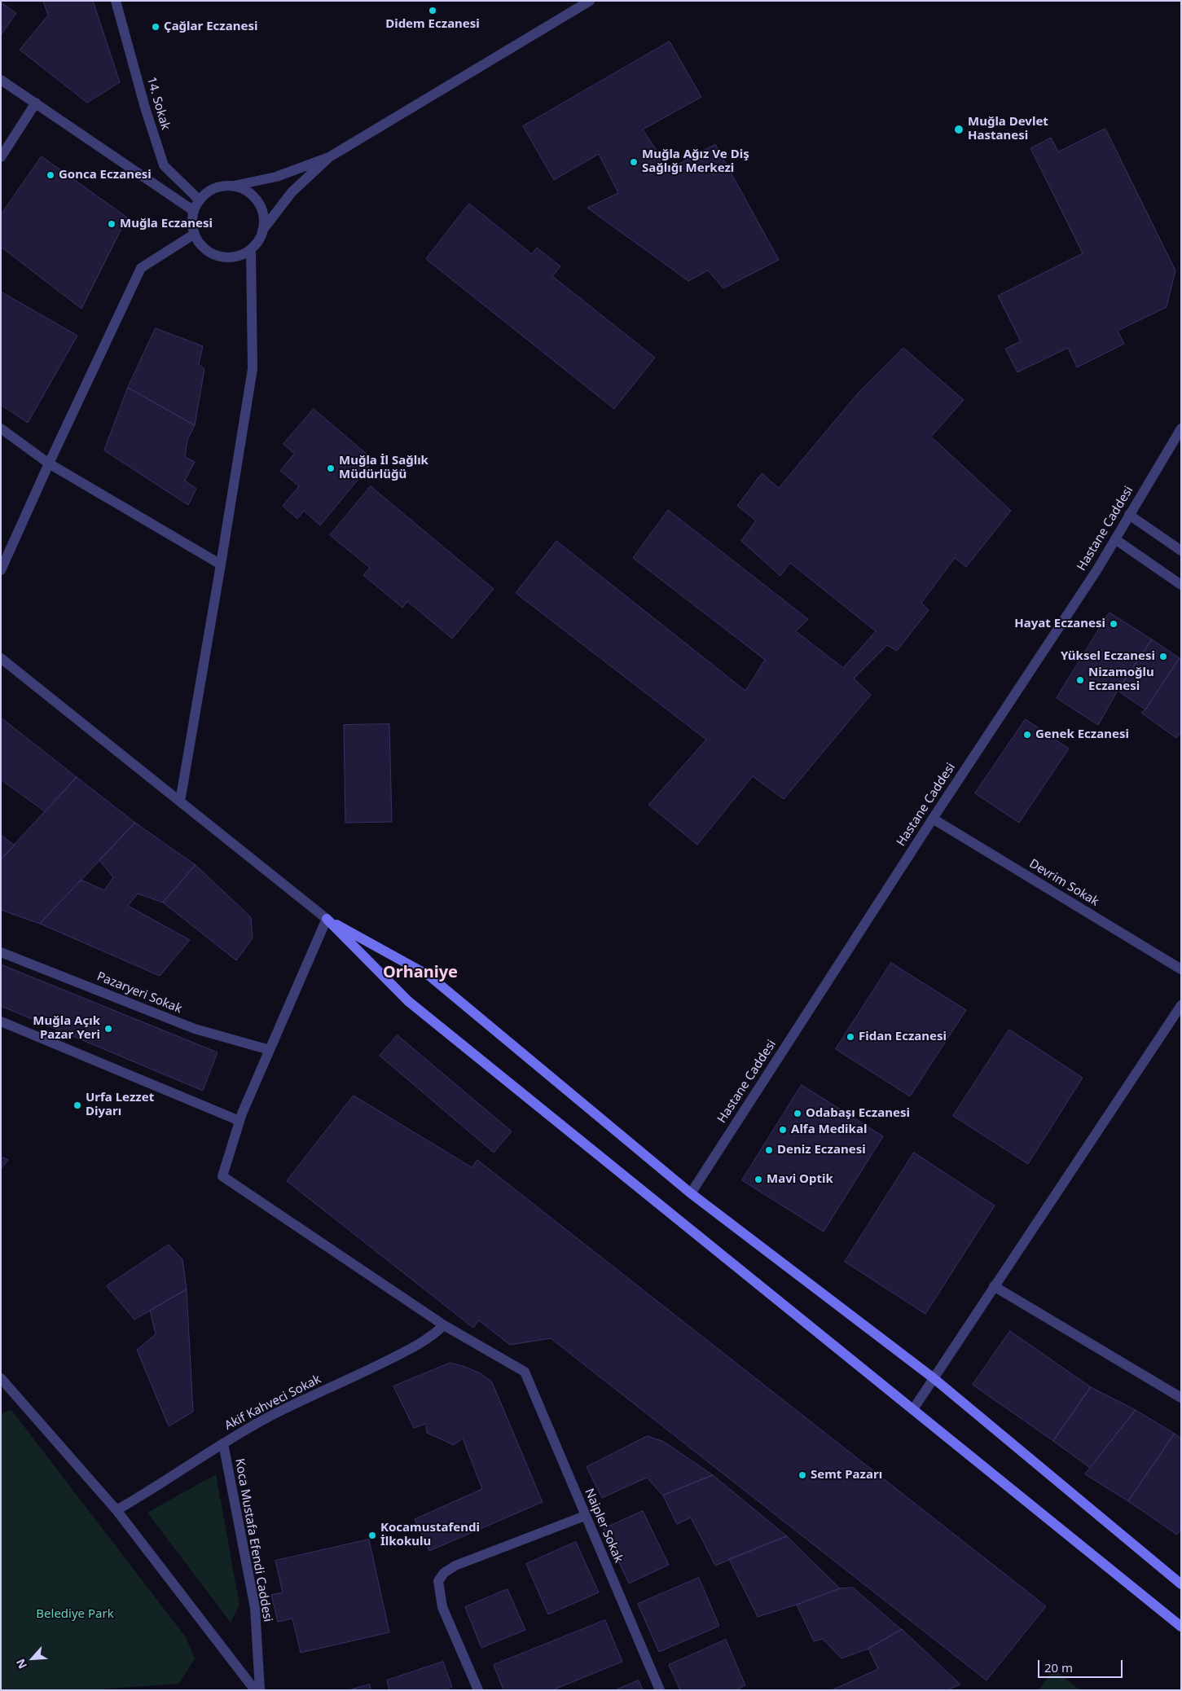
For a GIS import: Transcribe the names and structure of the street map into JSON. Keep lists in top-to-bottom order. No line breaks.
{"streets":{"street":["14. Sokak","Hastane Caddesi","Devrim Sokak","Pazaryeri Sokak","Akif Kahveci Sokak","Naipler Sokak","Koca Mustafa Efendi Caddesi"]},"crossings":[["Hastane Caddesi","Devrim Sokak"],["Akif Kahveci Sokak","Naipler Sokak"],["Akif Kahveci Sokak","Koca Mustafa Efendi Caddesi"]],"districts":["Orhaniye"],"parks":["Belediye Park"],"places":["Didem Eczanesi","Çağlar Eczanesi","Muğla Devlet Hastanesi","Muğla Ağız Ve Diş Sağlığı Merkezi","Gonca Eczanesi","Muğla Eczanesi","Muğla İl Sağlık Müdürlüğü","Hayat Eczanesi","Yüksel Eczanesi","Nizamoğlu Eczanesi","Genek Eczanesi","Muğla Açık Pazar Yeri","Fidan Eczanesi","Urfa Lezzet Diyarı","Odabaşı Eczanesi","Alfa Medikal","Deniz Eczanesi","Mavi Optik","Semt Pazarı","Kocamustafendi İlkokulu"],"scale_bar":"20 m","north":"bottom left"}
